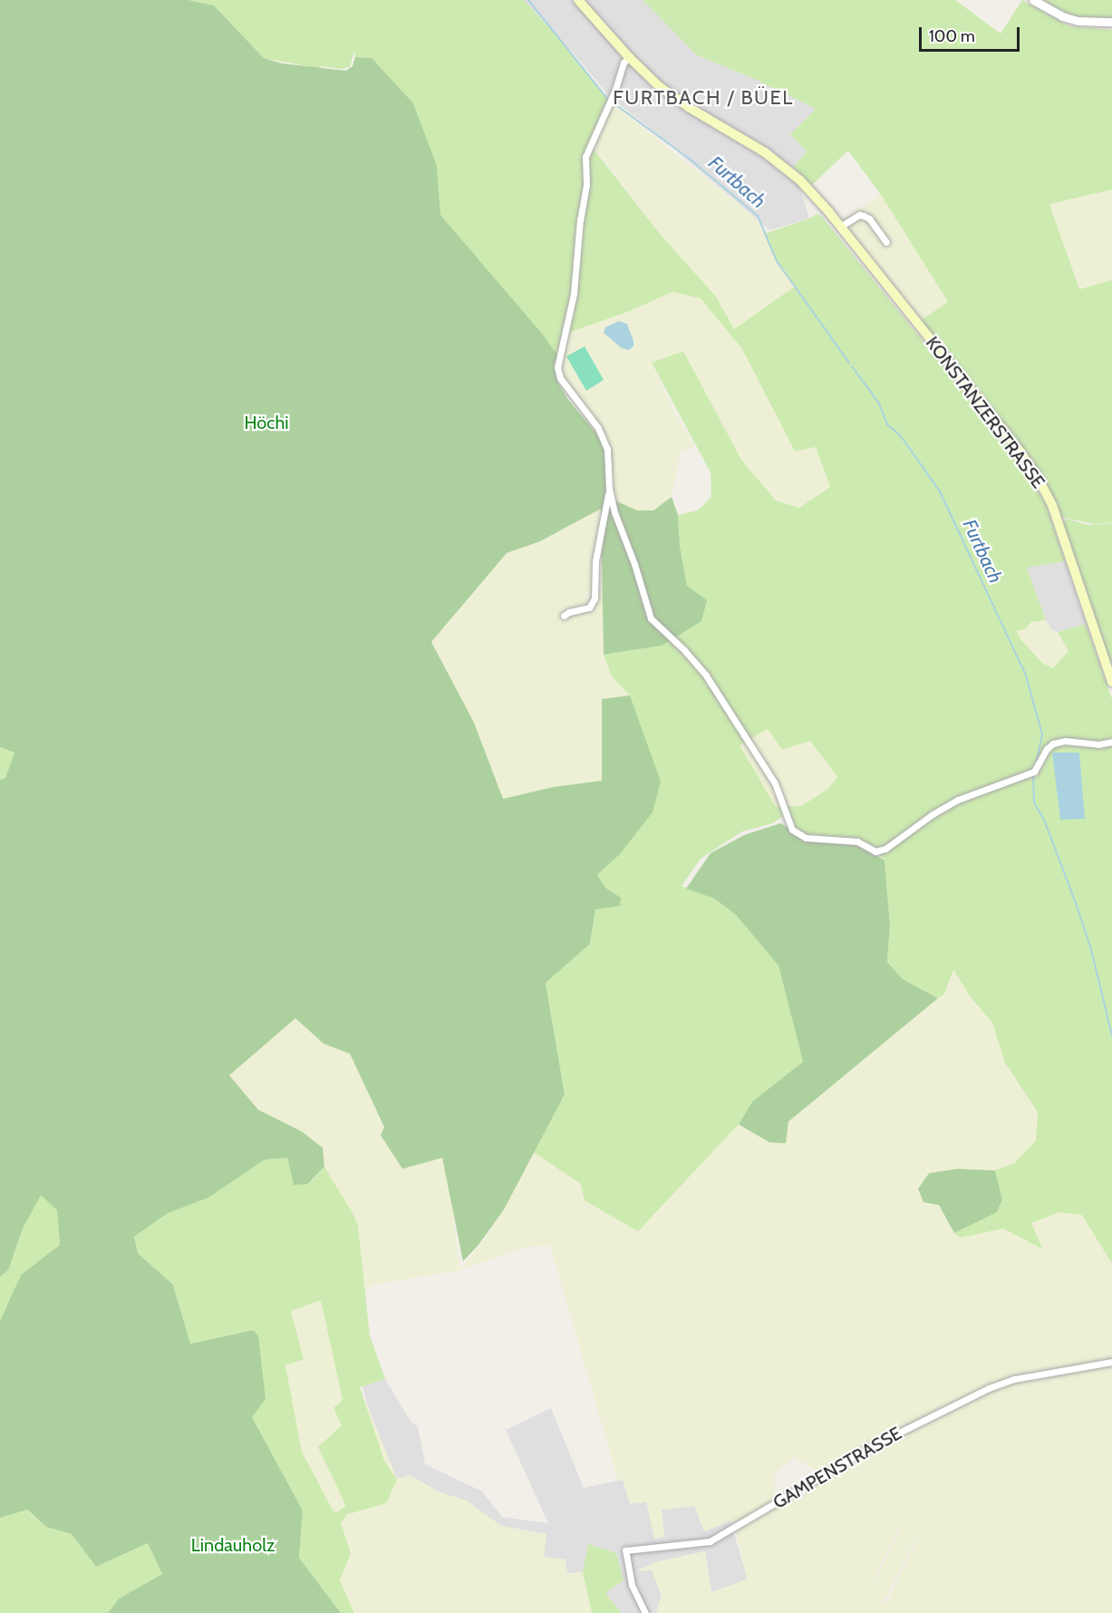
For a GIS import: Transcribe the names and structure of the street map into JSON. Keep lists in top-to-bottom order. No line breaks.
{"streets":{"main road":["KONSTANZERSTRASSE"],"street":["GAMPENSTRASSE"]},"districts":["FURTBACH / BÜEL"],"water":["Furtbach"],"parks":["Höchi","Lindauholz"],"scale_bar":"100 m"}
